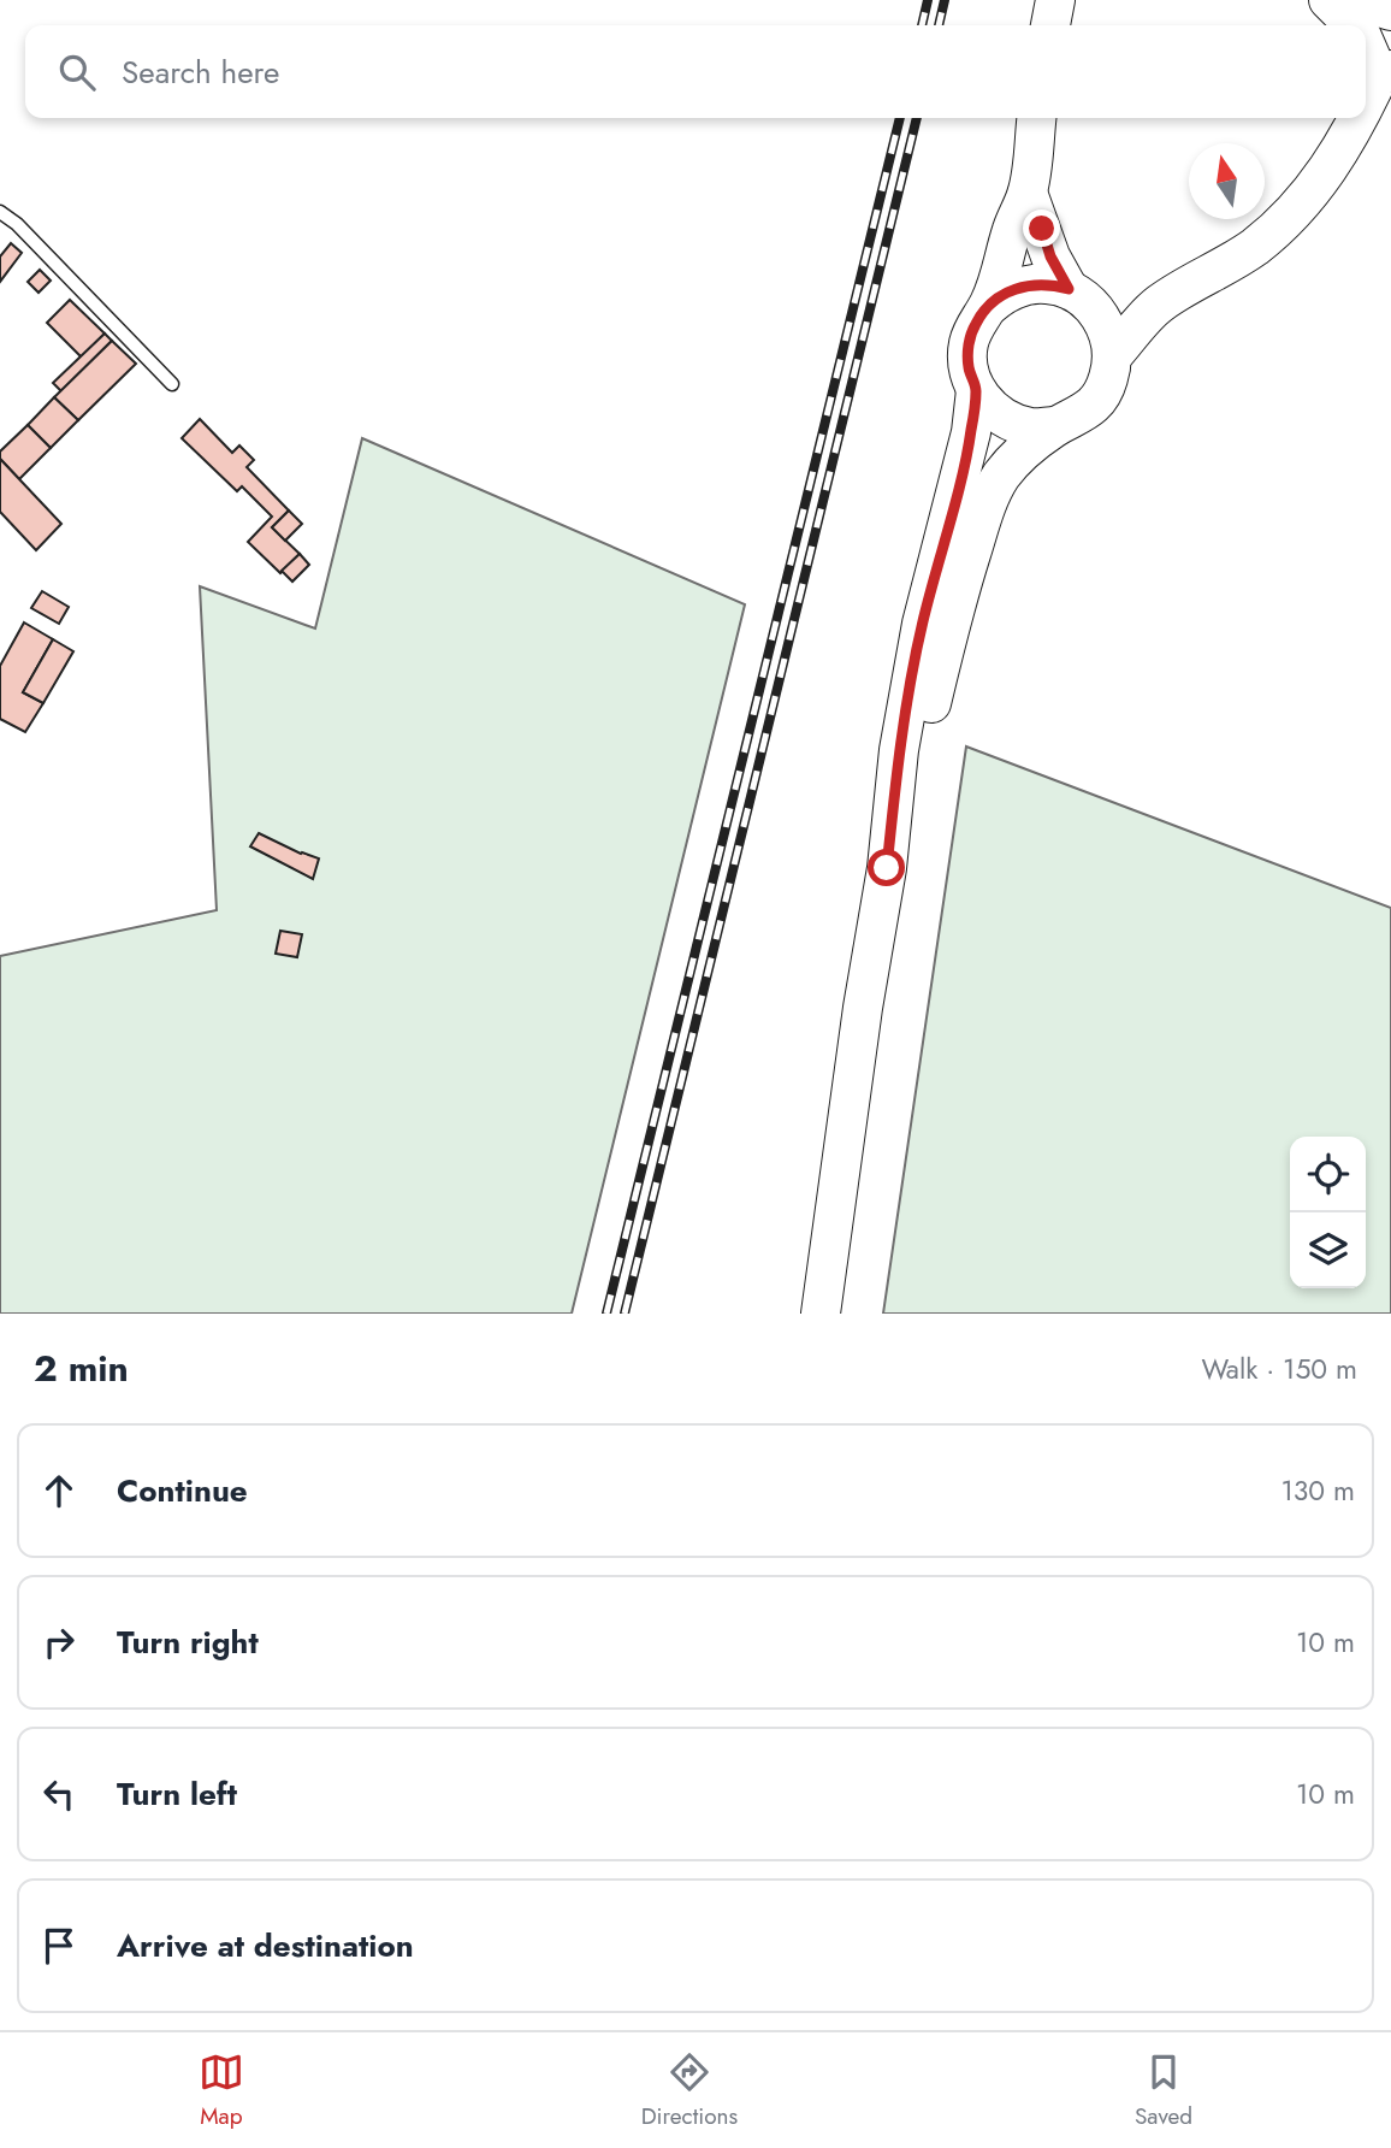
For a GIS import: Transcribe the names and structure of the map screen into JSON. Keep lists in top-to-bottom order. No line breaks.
{"north":"top","page":{"search":"Search here","heading":["2 min","Walk · 150 m"],"list":[["Continue","130 m"],["Turn right","10 m"],["Turn left","10 m"],"Arrive at destination"],"nav":["Map","Directions","Saved"]}}
